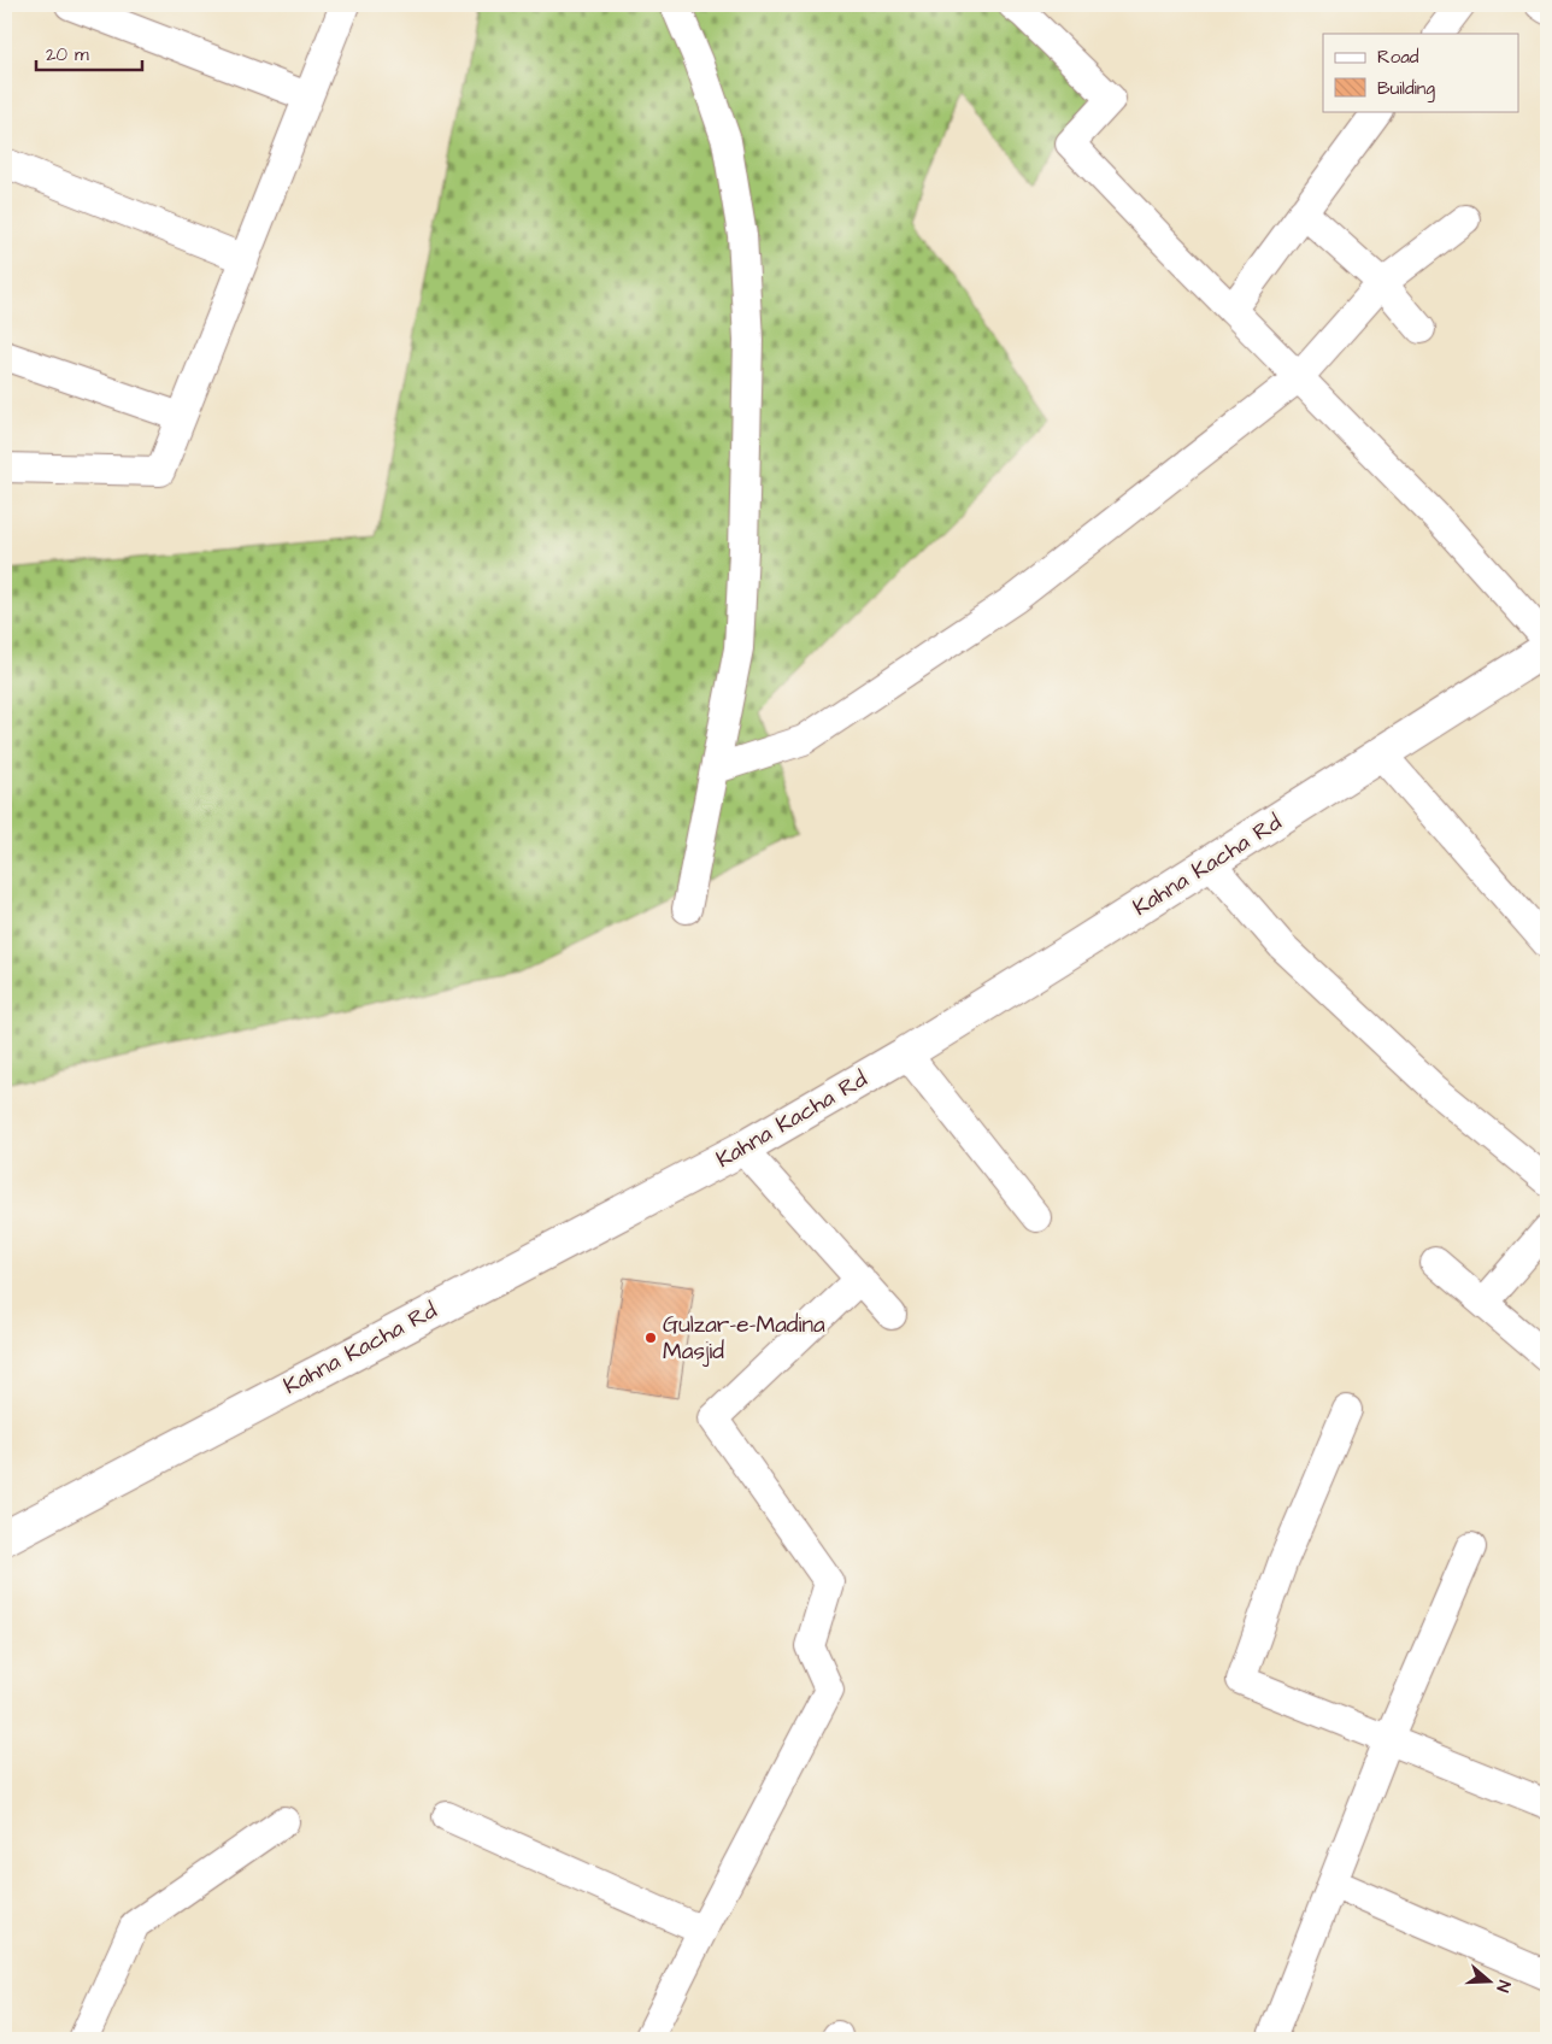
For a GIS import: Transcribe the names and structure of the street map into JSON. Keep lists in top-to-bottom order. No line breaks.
{"streets":{"main road":["Kahna Kacha Rd"]},"places":["Gulzar-e-Madina Masjid"],"legend":["Road","Building"],"scale_bar":"20 m","north":"right"}
